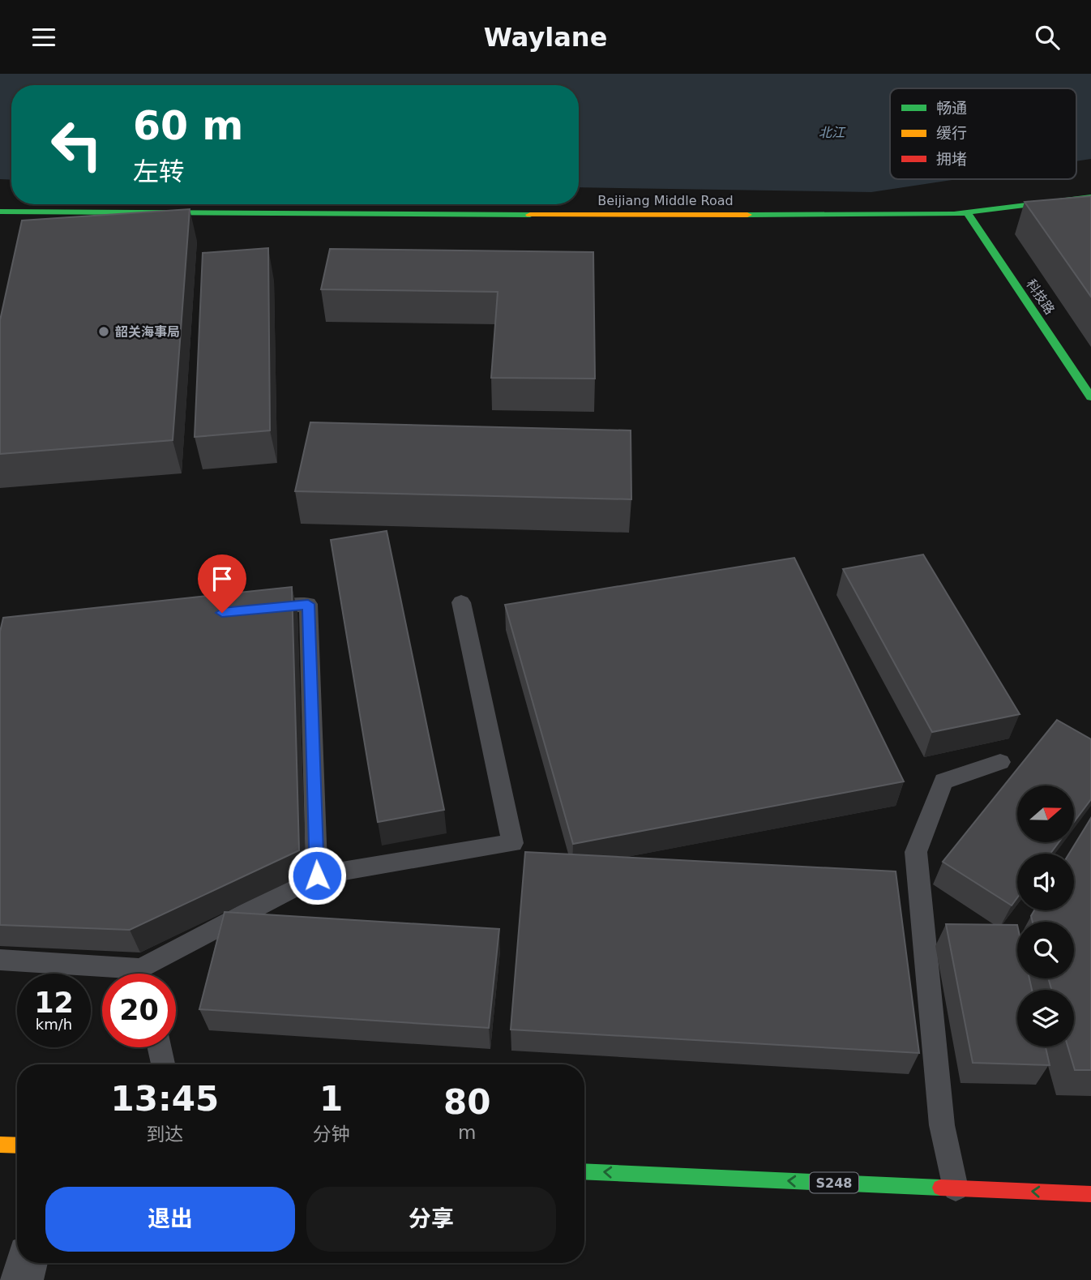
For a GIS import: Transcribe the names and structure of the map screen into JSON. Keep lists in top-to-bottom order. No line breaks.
{"streets":{"street":["Beijiang Middle Road","科技路","S248"]},"crossings":[["Beijiang Middle Road","科技路"]],"water":["北江"],"places":["韶关海事局"],"legend":["畅通","缓行","拥堵"],"north":"right","page":{"header":"Waylane","turn":["60 m","左转"],"speed":"12 km/h","limit":"20","eta":["13:45","到达","1","分钟","80","m"],"buttons":["退出","分享"]}}
